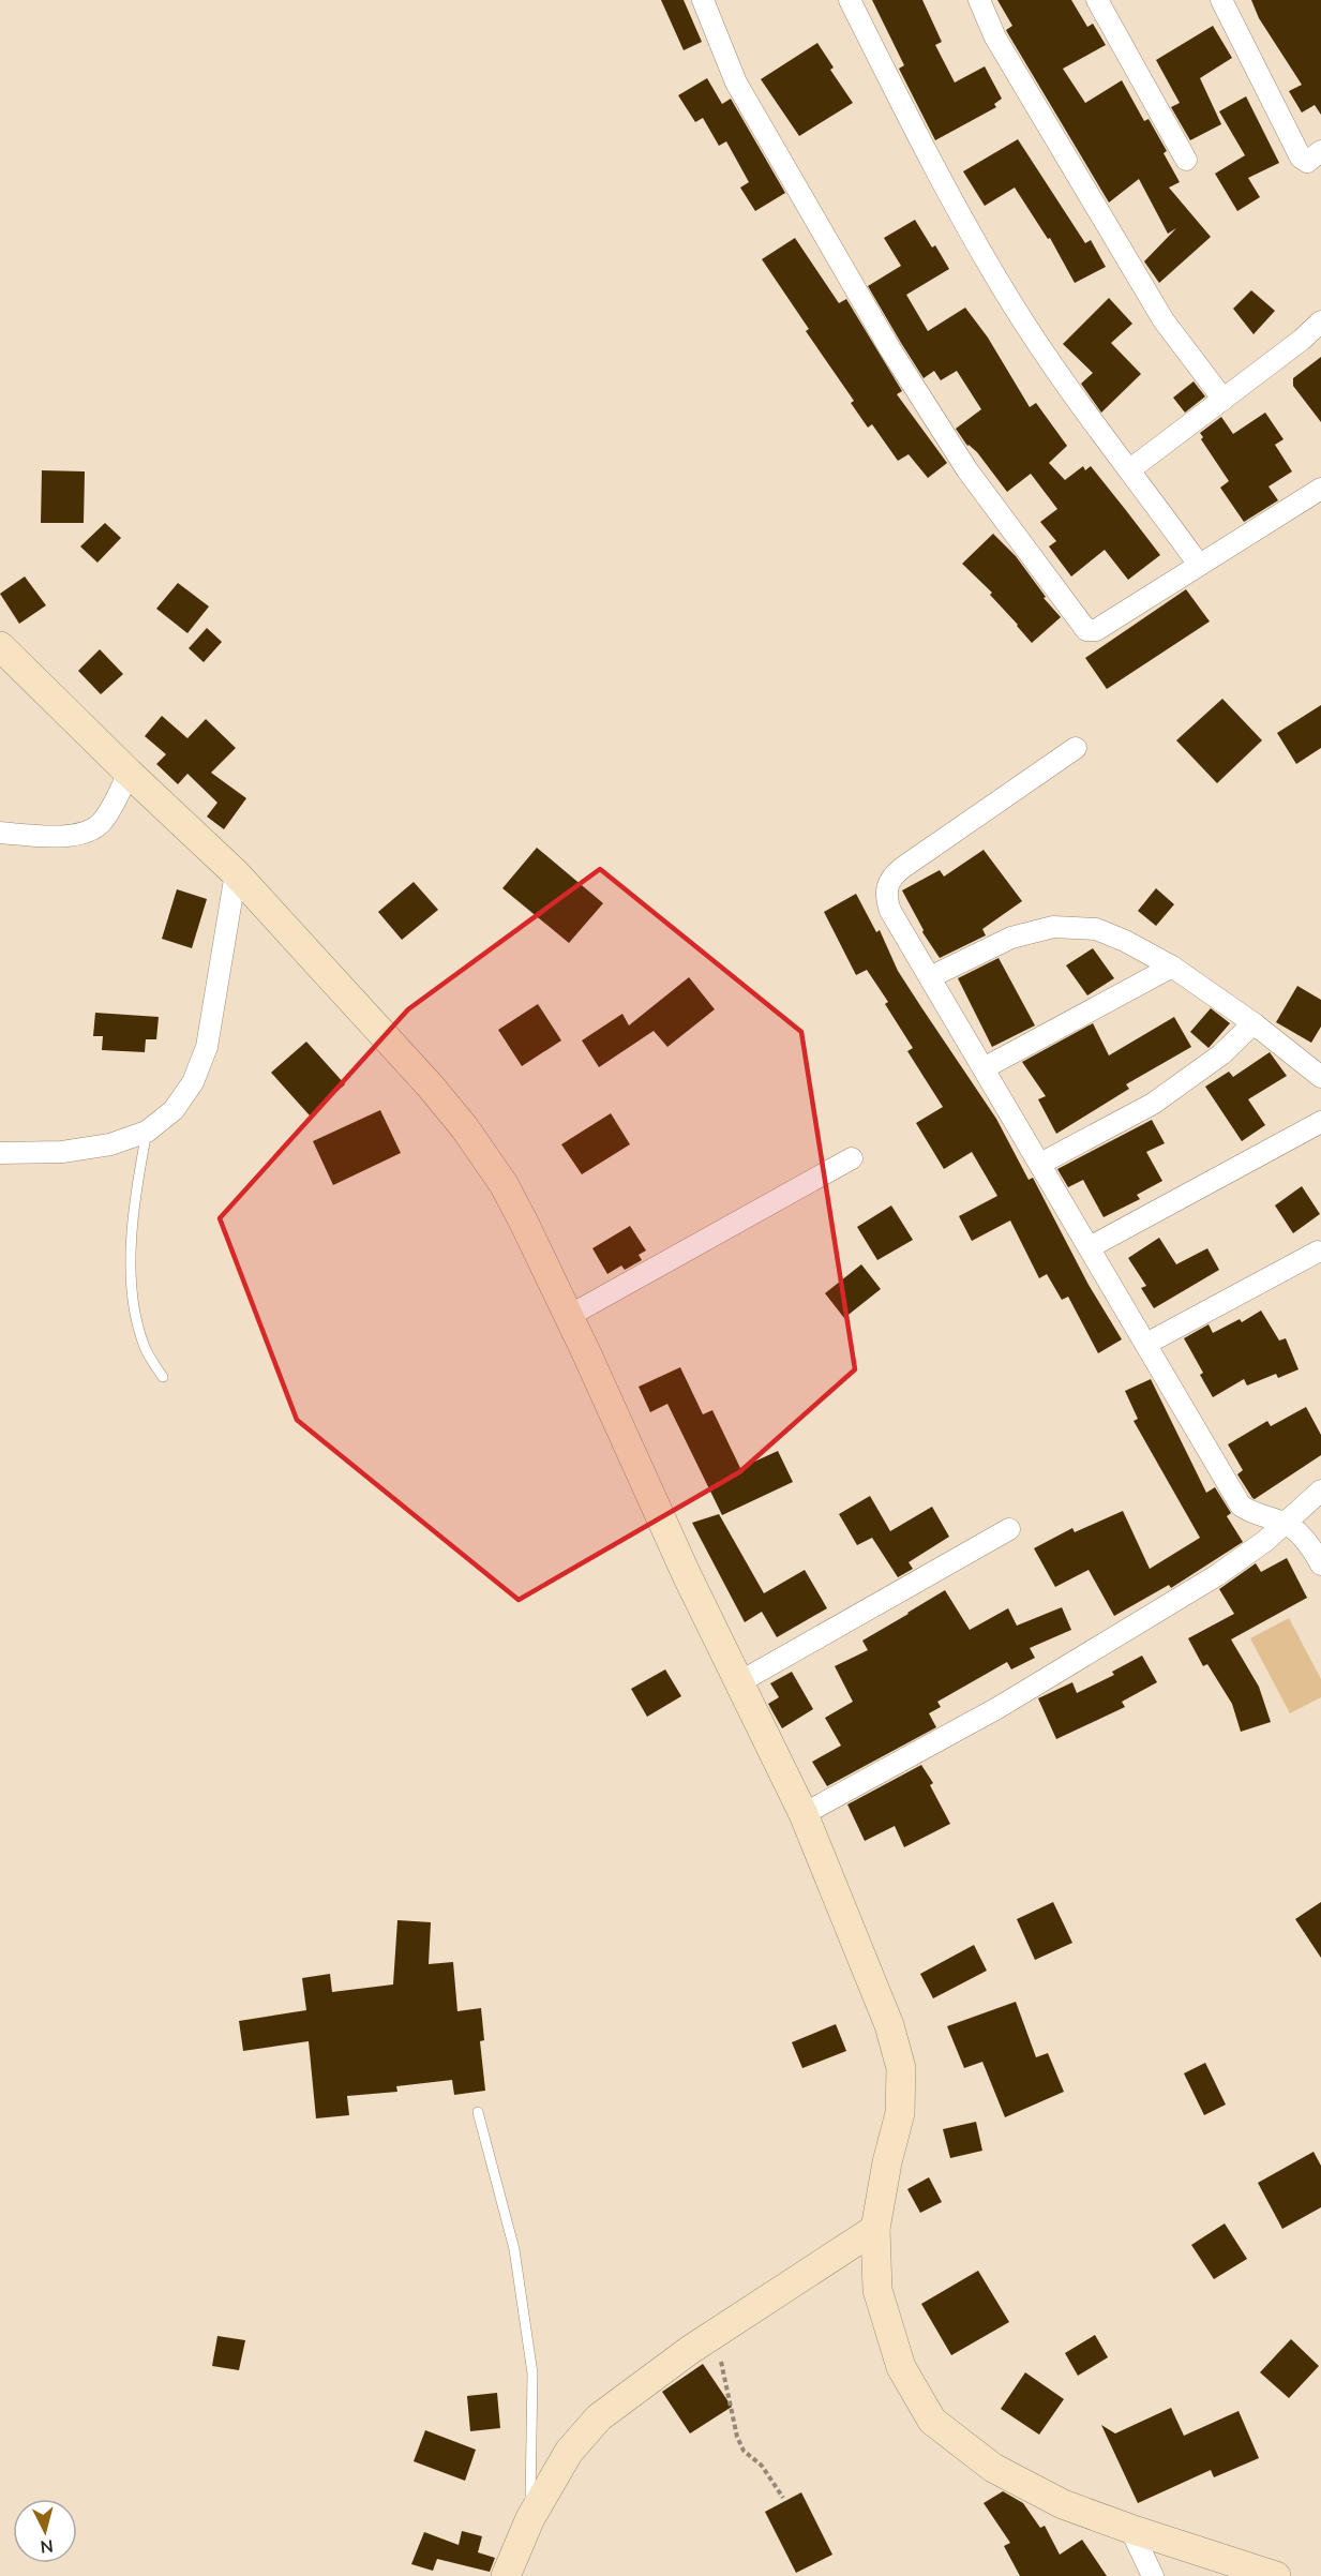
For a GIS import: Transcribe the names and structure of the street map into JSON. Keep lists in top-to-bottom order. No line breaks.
{"north":"bottom"}
